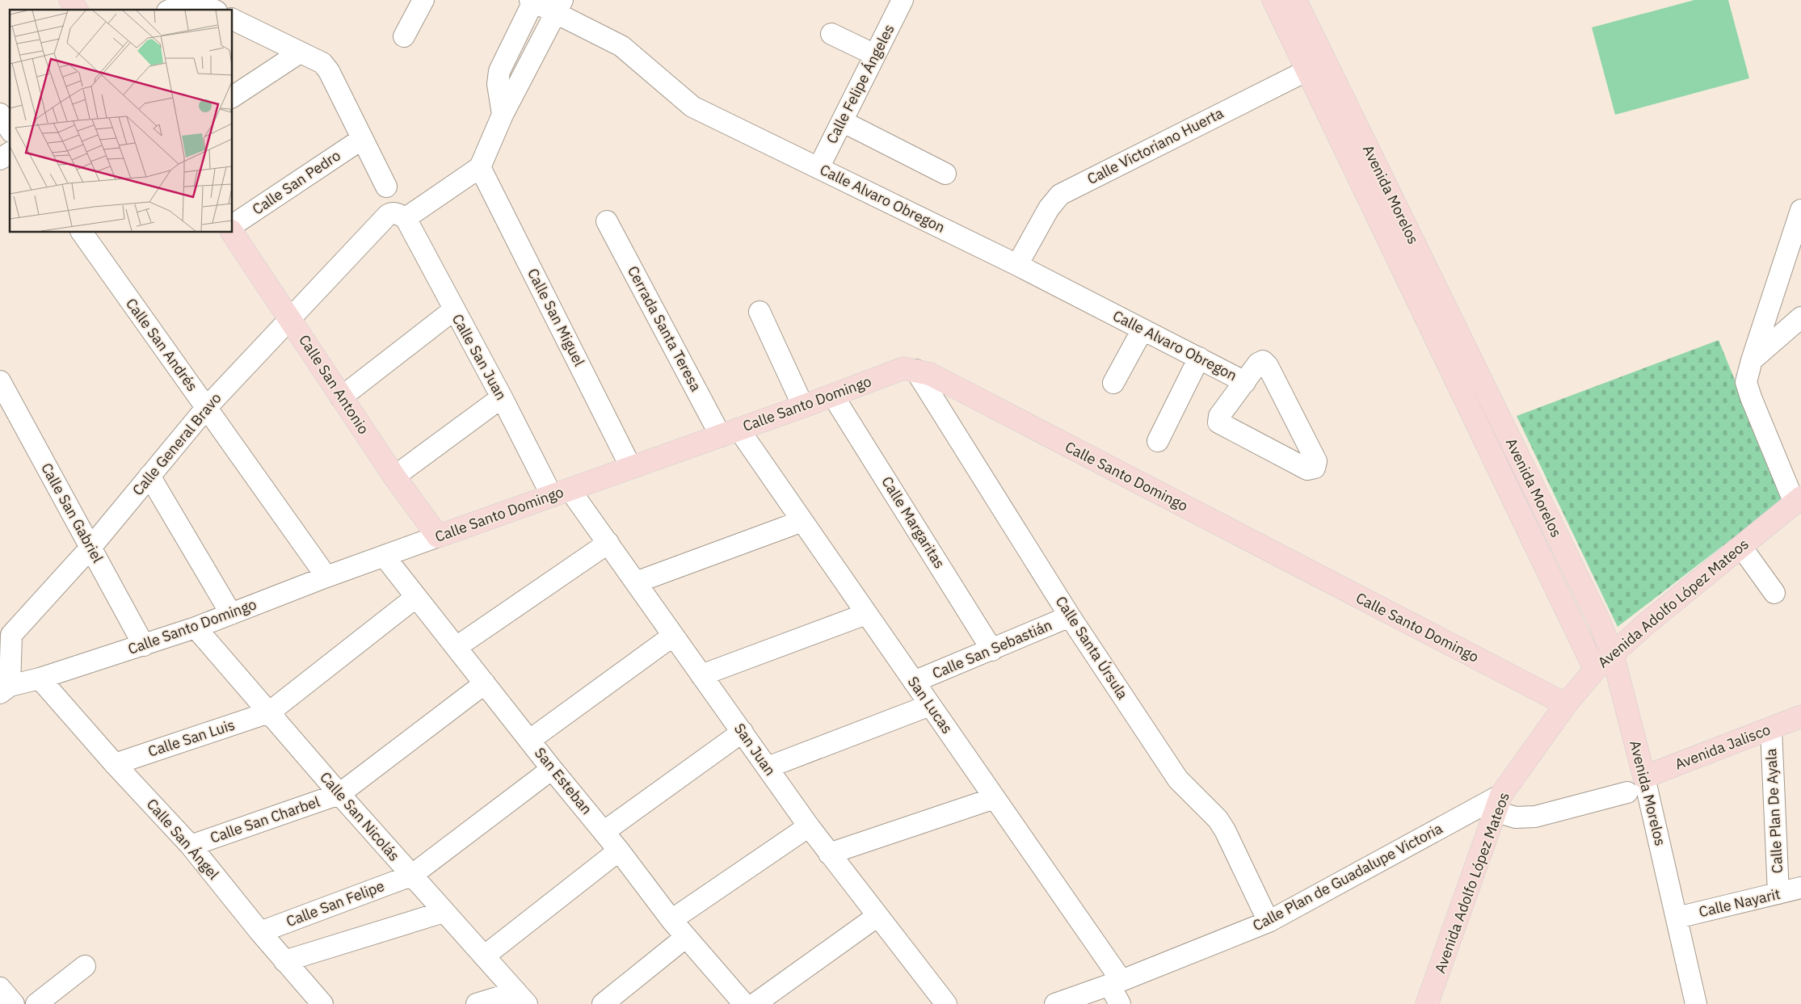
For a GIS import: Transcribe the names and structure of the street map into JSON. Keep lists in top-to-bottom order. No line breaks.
{"streets":{"main road":["Avenida Morelos","Calle San Antonio","Calle Santo Domingo","Avenida Adolfo López Mateos","Avenida Jalisco"],"street":["Calle Felipe Ángeles","Calle Victoriano Huerta","Calle San Pedro","Calle Alvaro Obregon","Calle San Miguel","Cerrada Santa Teresa","Calle San Andrés","Calle San Juan","Calle General Bravo","Calle San Gabriel","Calle Margaritas","Calle Santa Úrsula","Calle San Sebastián","San Lucas","Calle San Luis","San Juan","San Esteban","Calle Plan De Ayala","Calle San Nicolás","Calle San Charbel","Calle San Ángel","Calle Plan de Guadalupe Victoria","Calle Nayarit","Calle San Felipe"]},"crossings":[["Calle Felipe Ángeles","Calle Alvaro Obregon"],["Calle Victoriano Huerta","Avenida Morelos"],["Calle Victoriano Huerta","Calle Alvaro Obregon"],["Avenida Morelos","Avenida Adolfo López Mateos"],["Avenida Morelos","Avenida Jalisco"],["Avenida Morelos","Calle Nayarit"],["Calle San Miguel","Calle Santo Domingo"],["Calle San Miguel","Calle General Bravo"],["Cerrada Santa Teresa","Calle Santo Domingo"],["Cerrada Santa Teresa","San Lucas"],["Calle San Andrés","Calle Santo Domingo"],["Calle San Andrés","Calle General Bravo"],["Calle San Juan","Calle Santo Domingo"],["Calle San Juan","Calle General Bravo"],["Calle San Juan","San Juan"],["Calle San Antonio","Calle Santo Domingo"],["Calle San Antonio","Calle General Bravo"],["Calle Santo Domingo","Calle General Bravo"],["Calle Santo Domingo","Calle San Gabriel"],["Calle Santo Domingo","Calle Margaritas"],["Calle Santo Domingo","Avenida Adolfo López Mateos"],["Calle Santo Domingo","Calle Santa Úrsula"],["Calle Santo Domingo","San Lucas"],["Calle Santo Domingo","San Juan"],["Calle Santo Domingo","San Esteban"],["Calle Santo Domingo","Calle San Nicolás"],["Calle Santo Domingo","Calle San Ángel"],["Calle General Bravo","Calle San Gabriel"],["Calle Margaritas","Calle San Sebastián"],["Avenida Adolfo López Mateos","Calle Plan de Guadalupe Victoria"],["Calle Santa Úrsula","Calle San Sebastián"],["Calle Santa Úrsula","Calle Plan de Guadalupe Victoria"],["Calle San Sebastián","San Lucas"],["San Lucas","Calle Plan de Guadalupe Victoria"],["Calle San Luis","San Esteban"],["Calle San Luis","Calle San Nicolás"],["Calle San Luis","Calle San Ángel"],["Avenida Jalisco","Calle Plan De Ayala"],["San Esteban","Calle San Charbel"],["San Esteban","Calle San Felipe"],["Calle Plan De Ayala","Calle Nayarit"],["Calle San Nicolás","Calle San Charbel"],["Calle San Nicolás","Calle San Felipe"],["Calle San Charbel","Calle San Ángel"],["Calle San Ángel","Calle San Felipe"]]}
